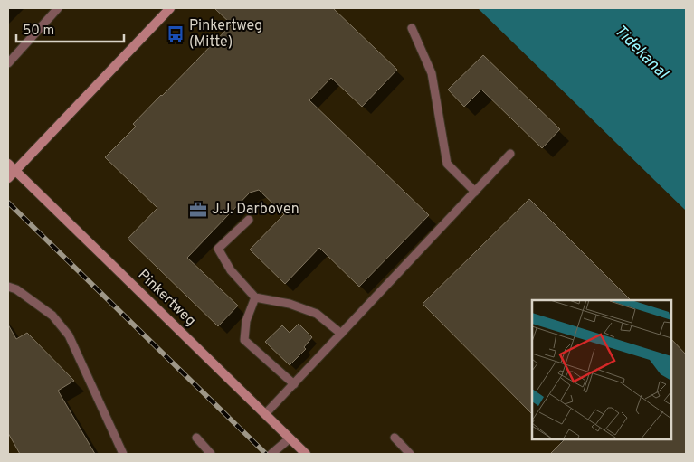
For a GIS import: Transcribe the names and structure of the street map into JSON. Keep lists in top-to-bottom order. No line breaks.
{"streets":{"street":["Pinkertweg"]},"water":["Tidekanal"],"places":{"bus stop":["Pinkertweg (Mitte)"],"office":["J.J. Darboven"]},"scale_bar":"50 m"}
